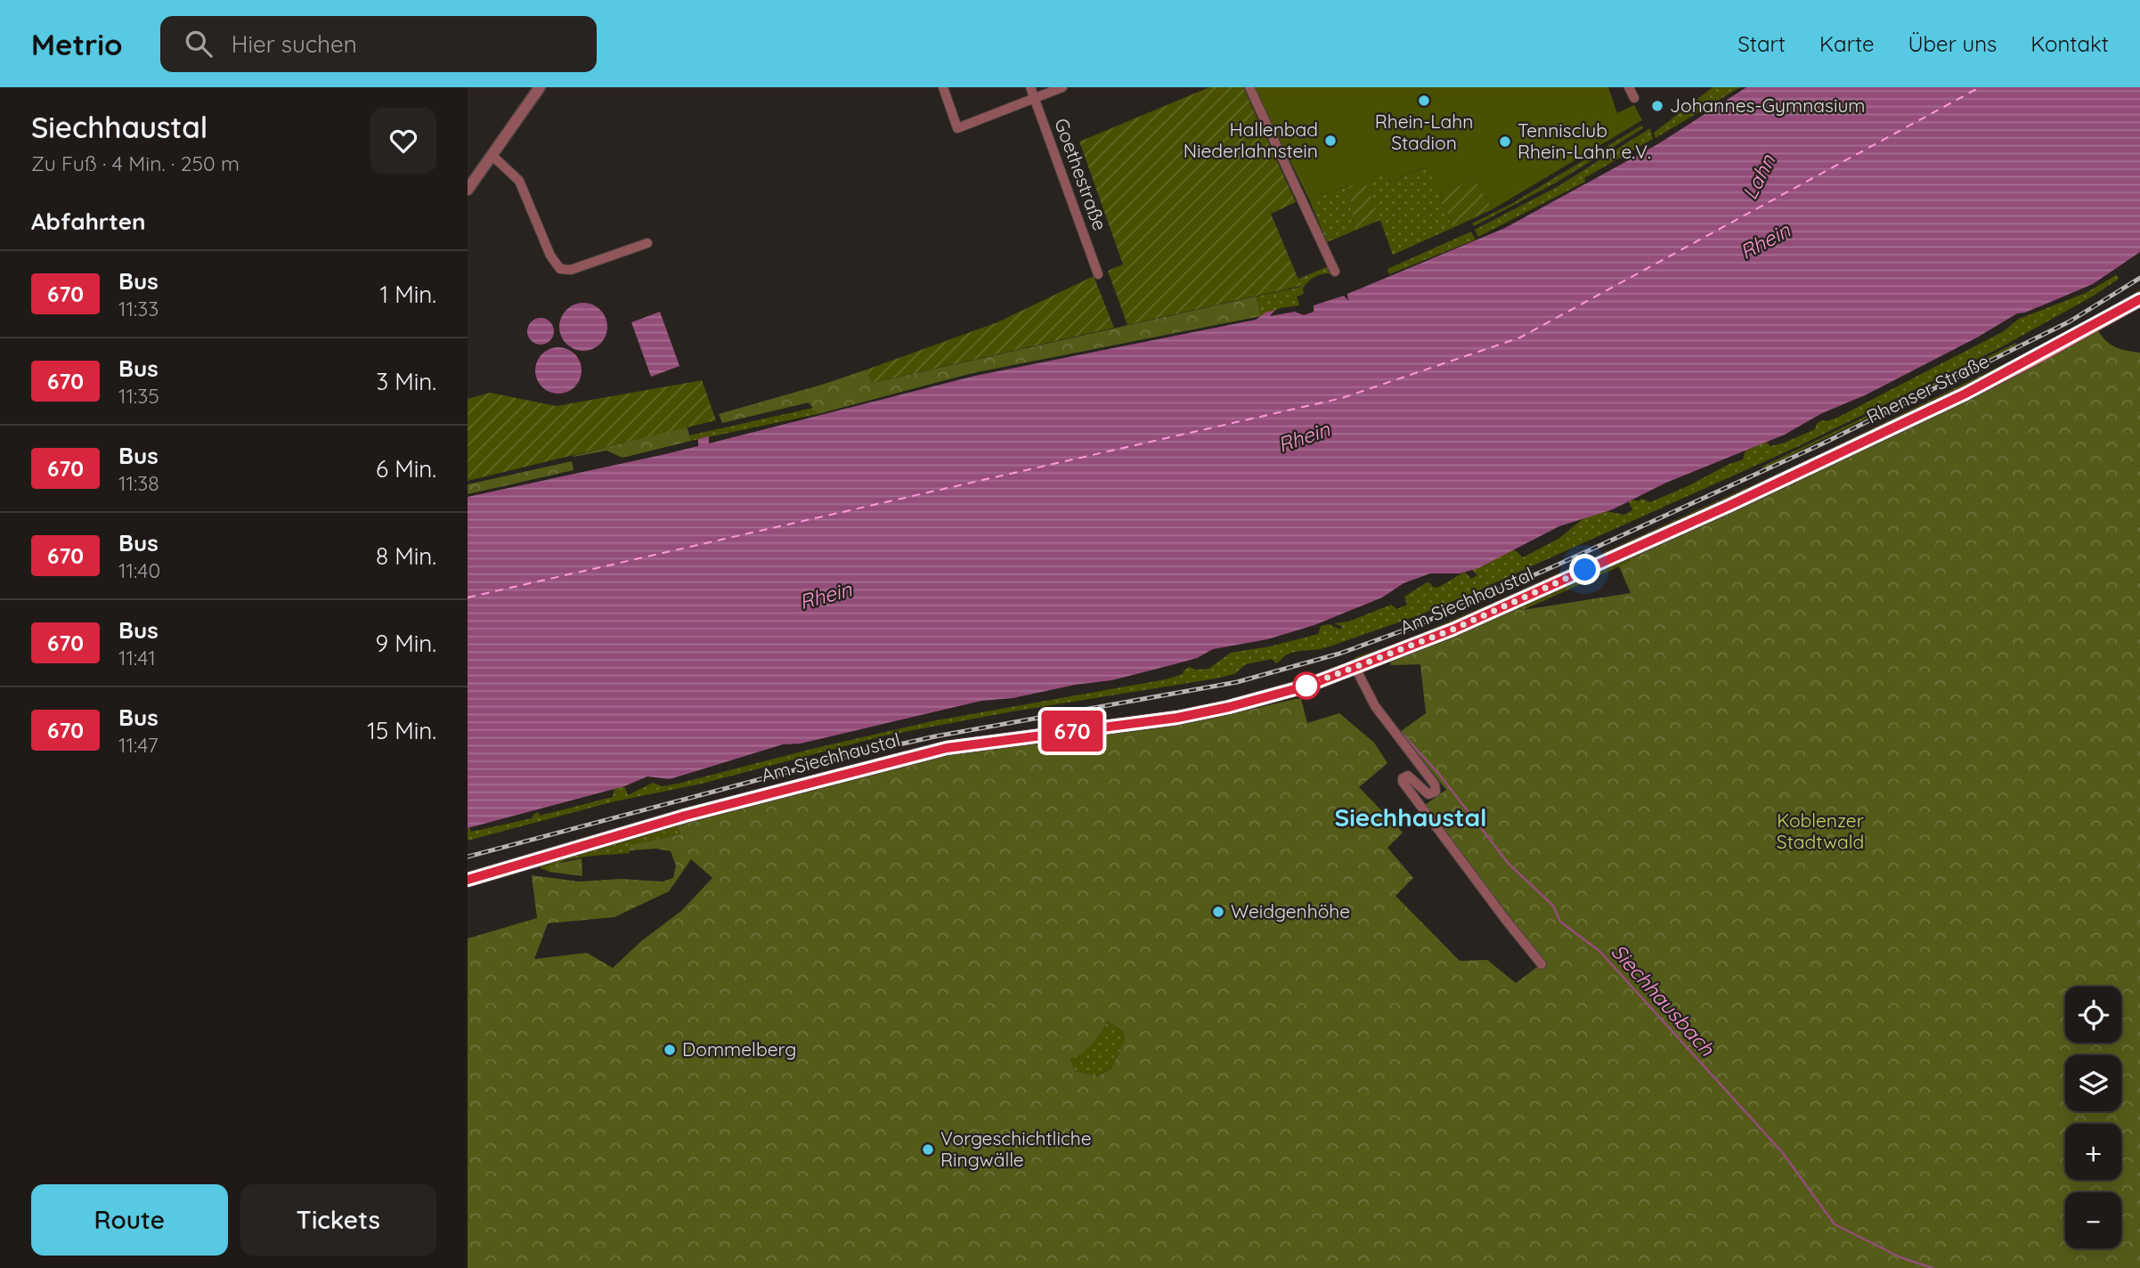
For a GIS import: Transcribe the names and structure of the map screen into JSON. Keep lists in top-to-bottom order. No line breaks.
{"streets":{"main road":["Rhenser Straße","Am Siechhaustal"],"street":["Goethestraße"]},"crossings":[["Rhenser Straße","Am Siechhaustal"]],"districts":["Siechhaustal"],"water":["Lahn","Rhein","Siechhausbach"],"parks":["Koblenzer Stadtwald"],"places":["Rhein-Lahn Stadion","Johannes-Gymnasium","Hallenbad Niederlahnstein","Tennisclub Rhein-Lahn e.V.","Weidgenhöhe","Dommelberg","Vorgeschichtliche Ringwälle"],"lines":["bus line 670"],"page":{"header":"Metrio","search":"Hier suchen","nav":["Start","Karte","Über uns","Kontakt"],"heading":[["Siechhaustal","Zu Fuß · 4 Min. · 250 m"],"Abfahrten"],"on_map":"670","list":[{"mark":"670","name":"Bus","note":"11:33","value":"1 Min."},{"mark":"670","name":"Bus","note":"11:35","value":"3 Min."},{"mark":"670","name":"Bus","note":"11:38","value":"6 Min."},{"mark":"670","name":"Bus","note":"11:40","value":"8 Min."},{"mark":"670","name":"Bus","note":"11:41","value":"9 Min."},{"mark":"670","name":"Bus","note":"11:47","value":"15 Min."}],"map_buttons":["+","−"],"buttons":["Route","Tickets"]}}
